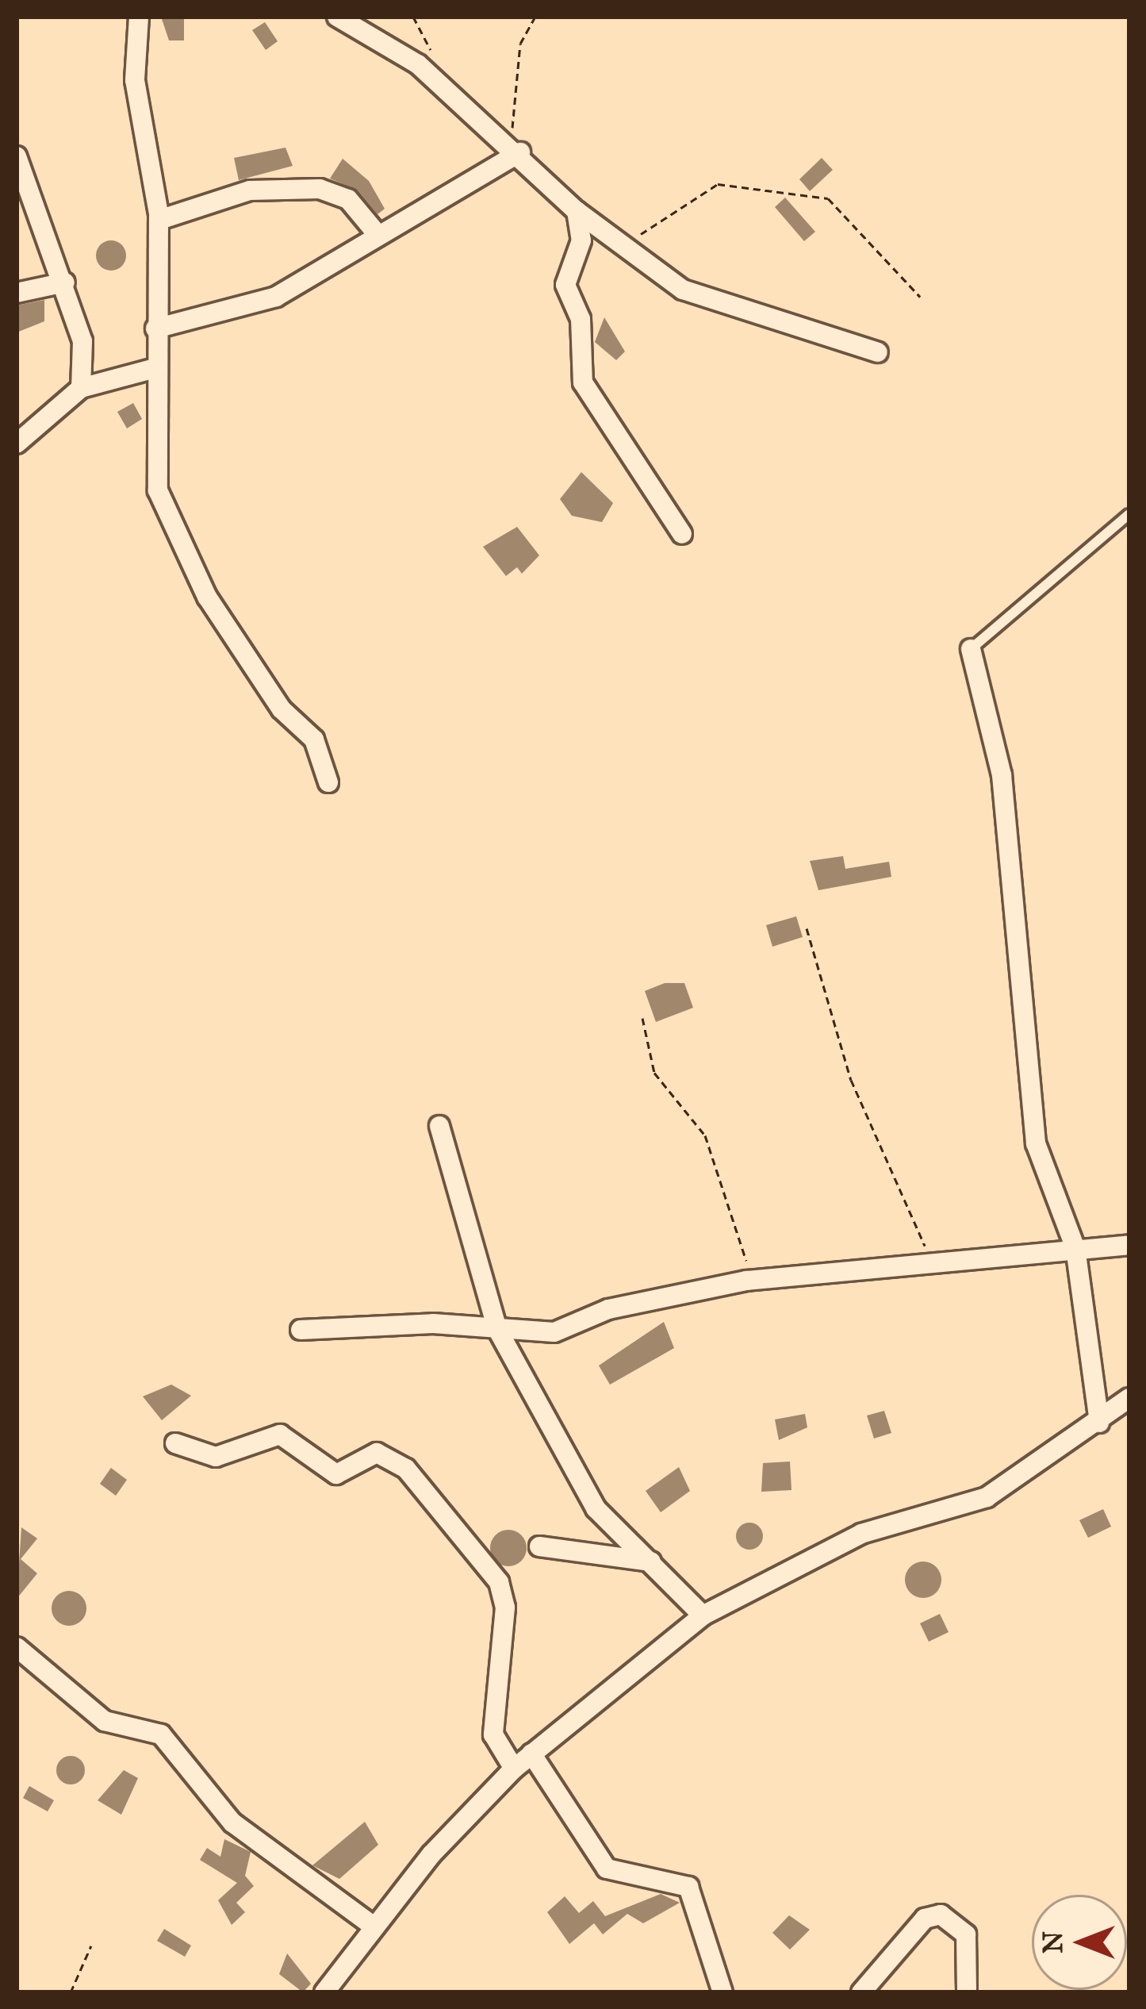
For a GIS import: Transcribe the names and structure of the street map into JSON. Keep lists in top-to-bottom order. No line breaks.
{"north":"left"}
